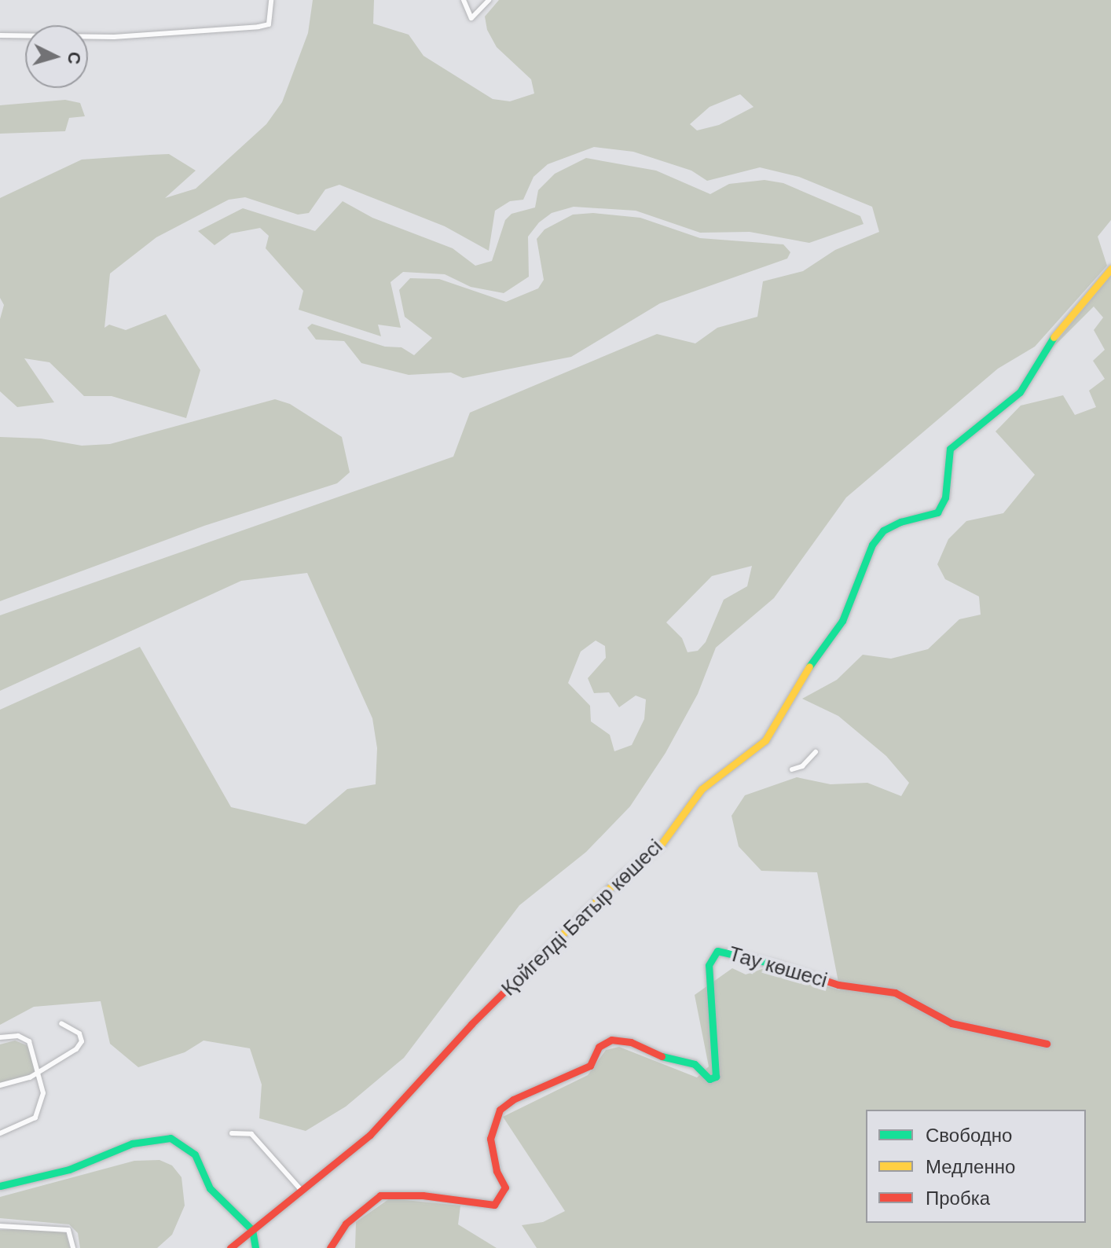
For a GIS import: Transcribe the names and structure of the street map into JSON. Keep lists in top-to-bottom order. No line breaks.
{"streets":{"street":["Қойгелді Батыр көшесі","Тау көшесі"]},"legend":["Свободно","Медленно","Пробка"],"north":"right"}
